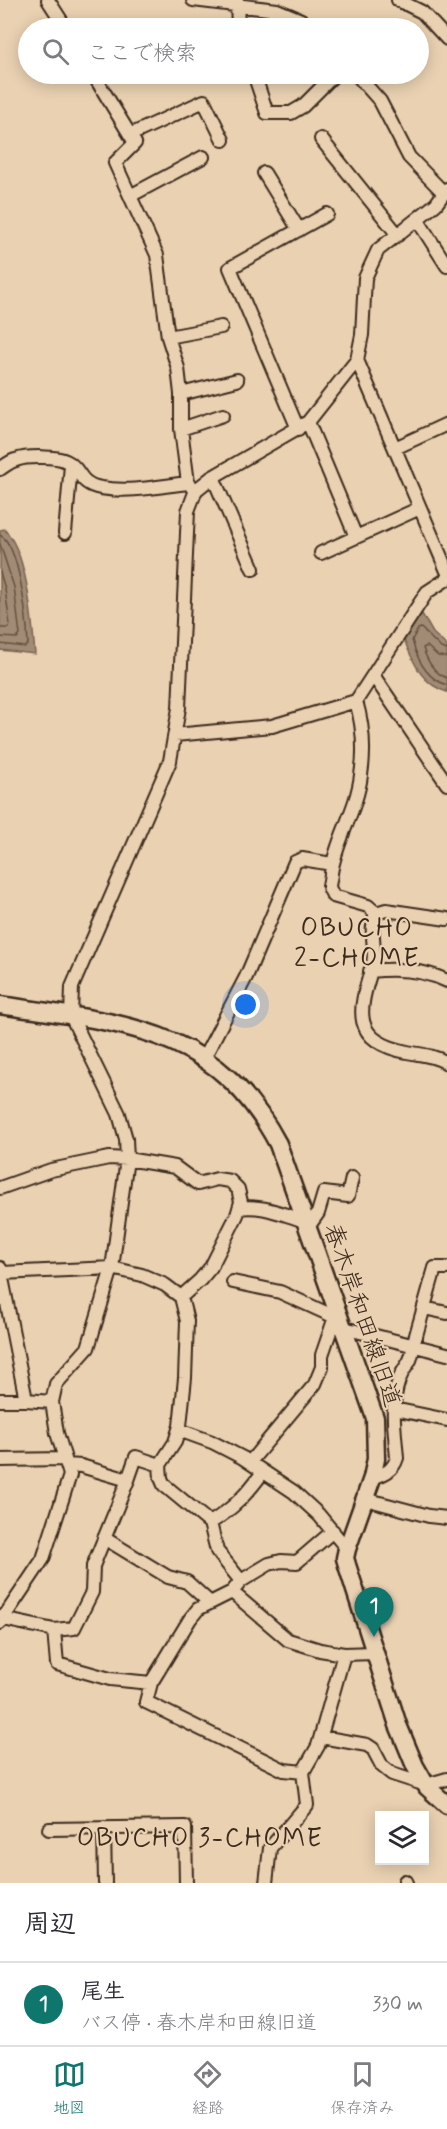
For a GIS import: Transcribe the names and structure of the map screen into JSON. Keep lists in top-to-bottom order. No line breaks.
{"streets":{"street":["春木岸和田線旧道"]},"districts":["OBUCHO 2-CHOME","OBUCHO 3-CHOME"],"page":{"search":"ここで検索","pins":"1","heading":"周辺","list":[{"mark":"1","name":"尾生","note":"バス停 · 春木岸和田線旧道","value":"330 m"}],"nav":["地図","経路","保存済み"]}}
